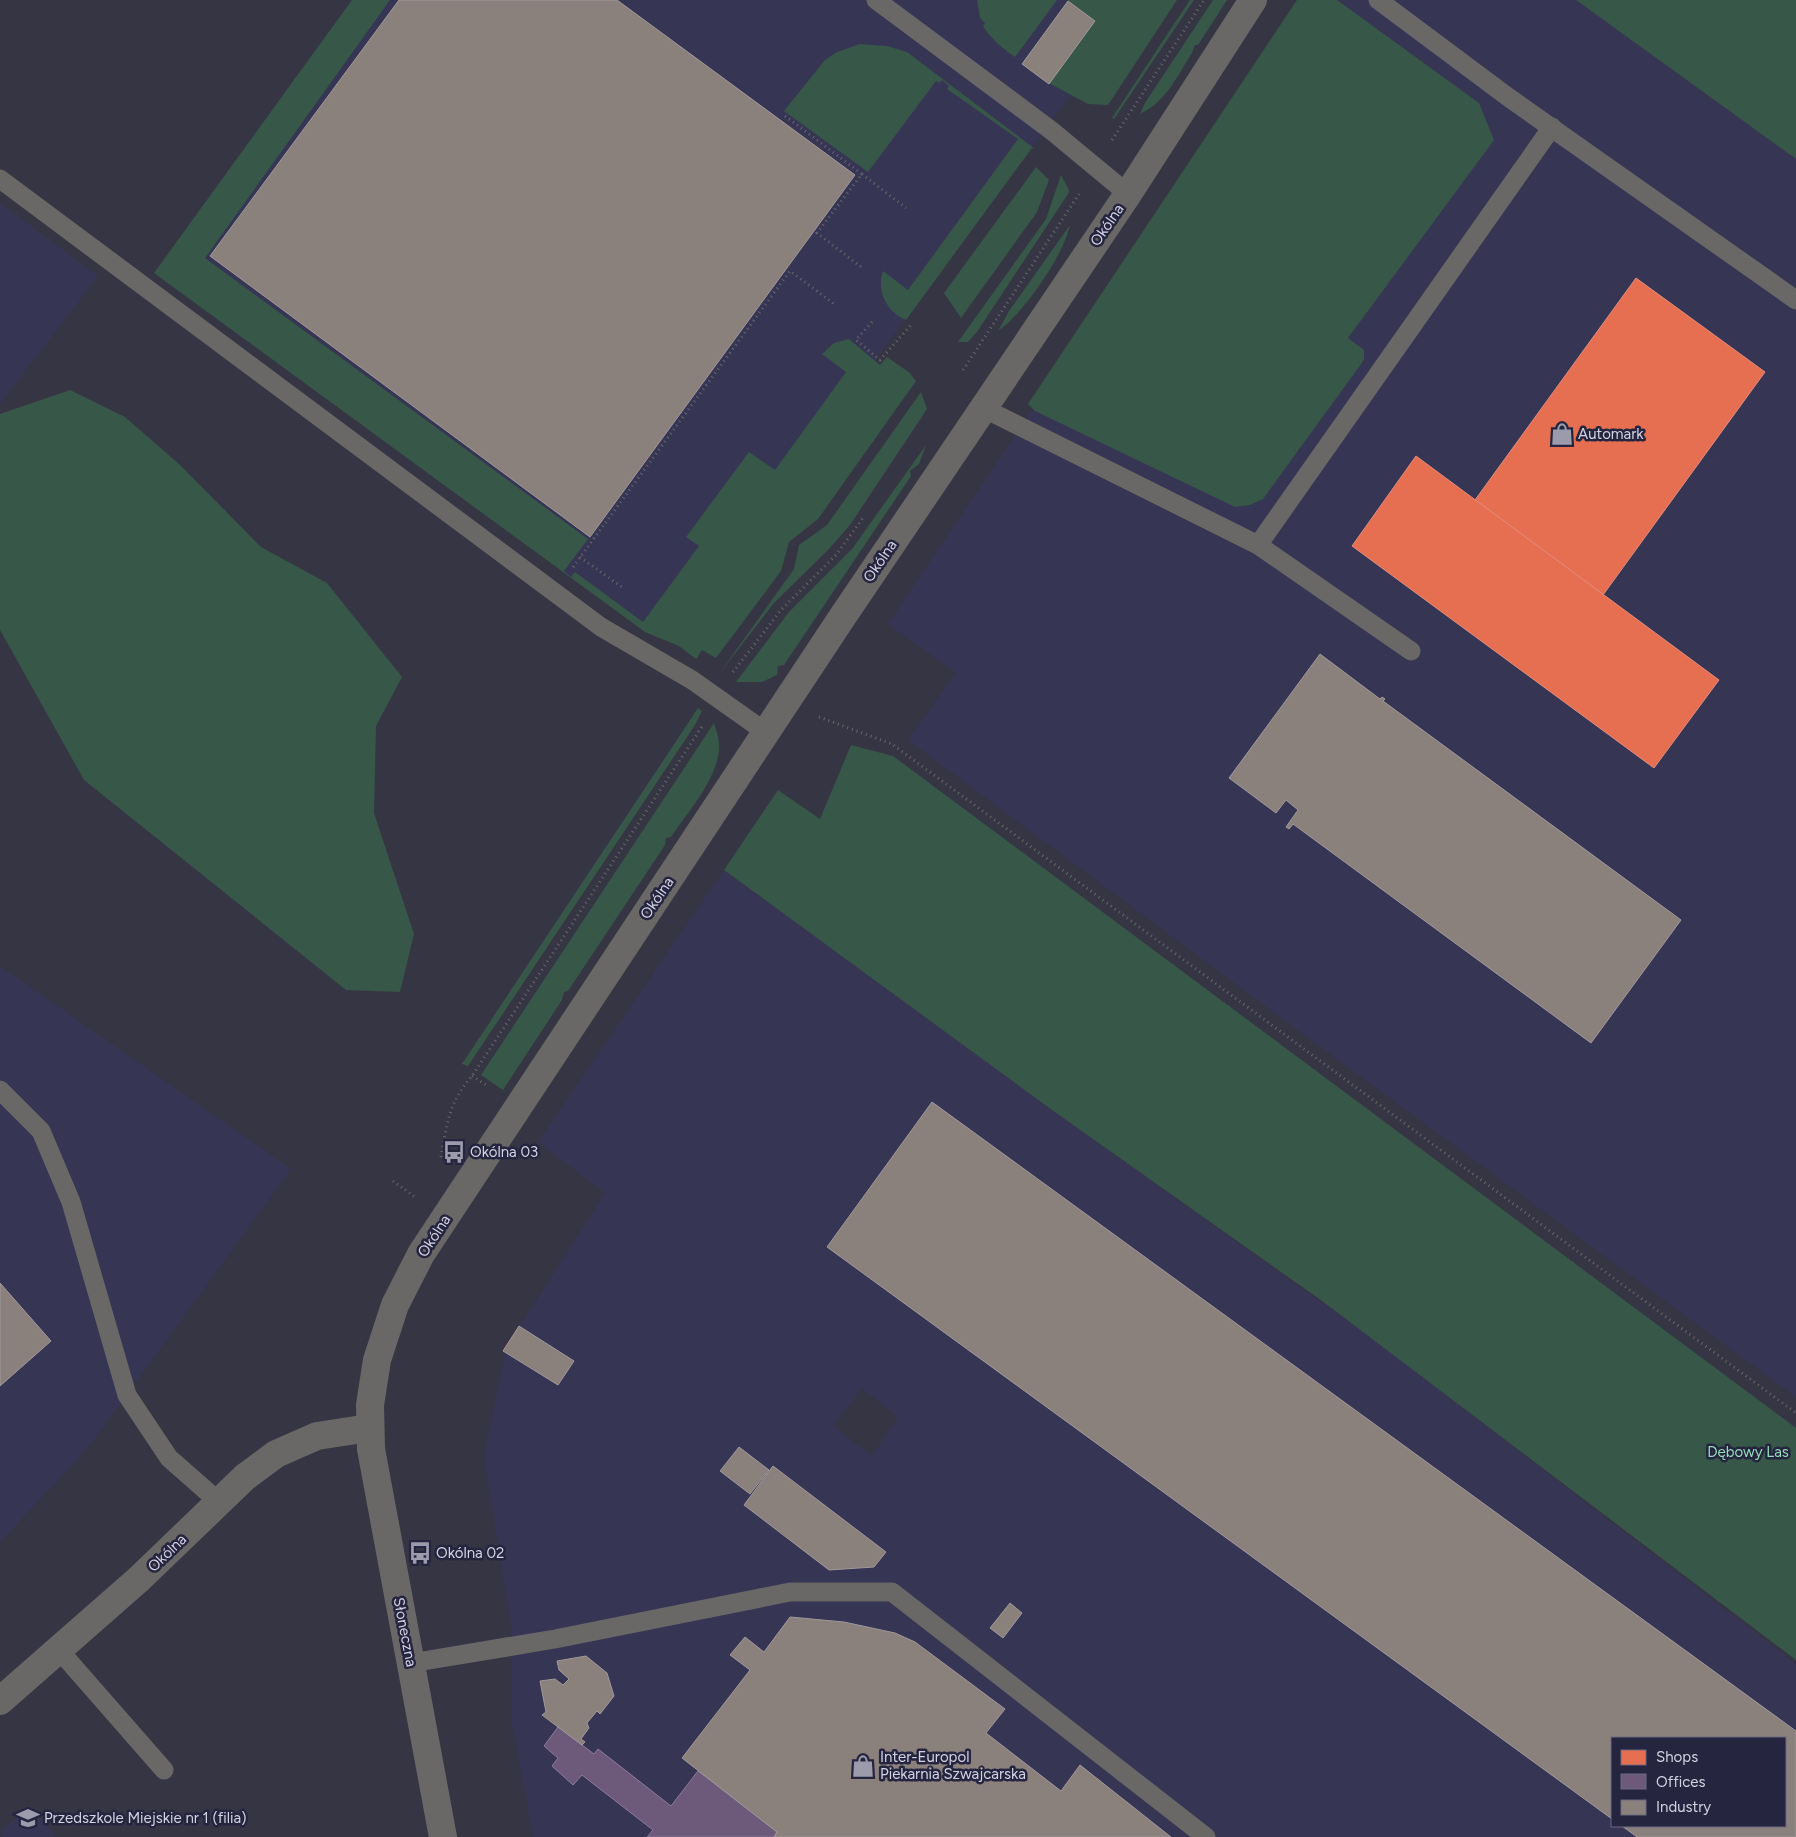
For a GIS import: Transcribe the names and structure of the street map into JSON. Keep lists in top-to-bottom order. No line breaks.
{"streets":{"street":["Okólna","Słoneczna"]},"crossings":[["Okólna","Słoneczna"]],"parks":["Dębowy Las"],"places":{"shop":["Automark","Inter-Europol Piekarnia Szwajcarska"],"bus stop":["Okólna 03","Okólna 02"],"school or university":["Przedszkole Miejskie nr 1 (filia)"]},"legend":["Shops","Offices","Industry"]}
